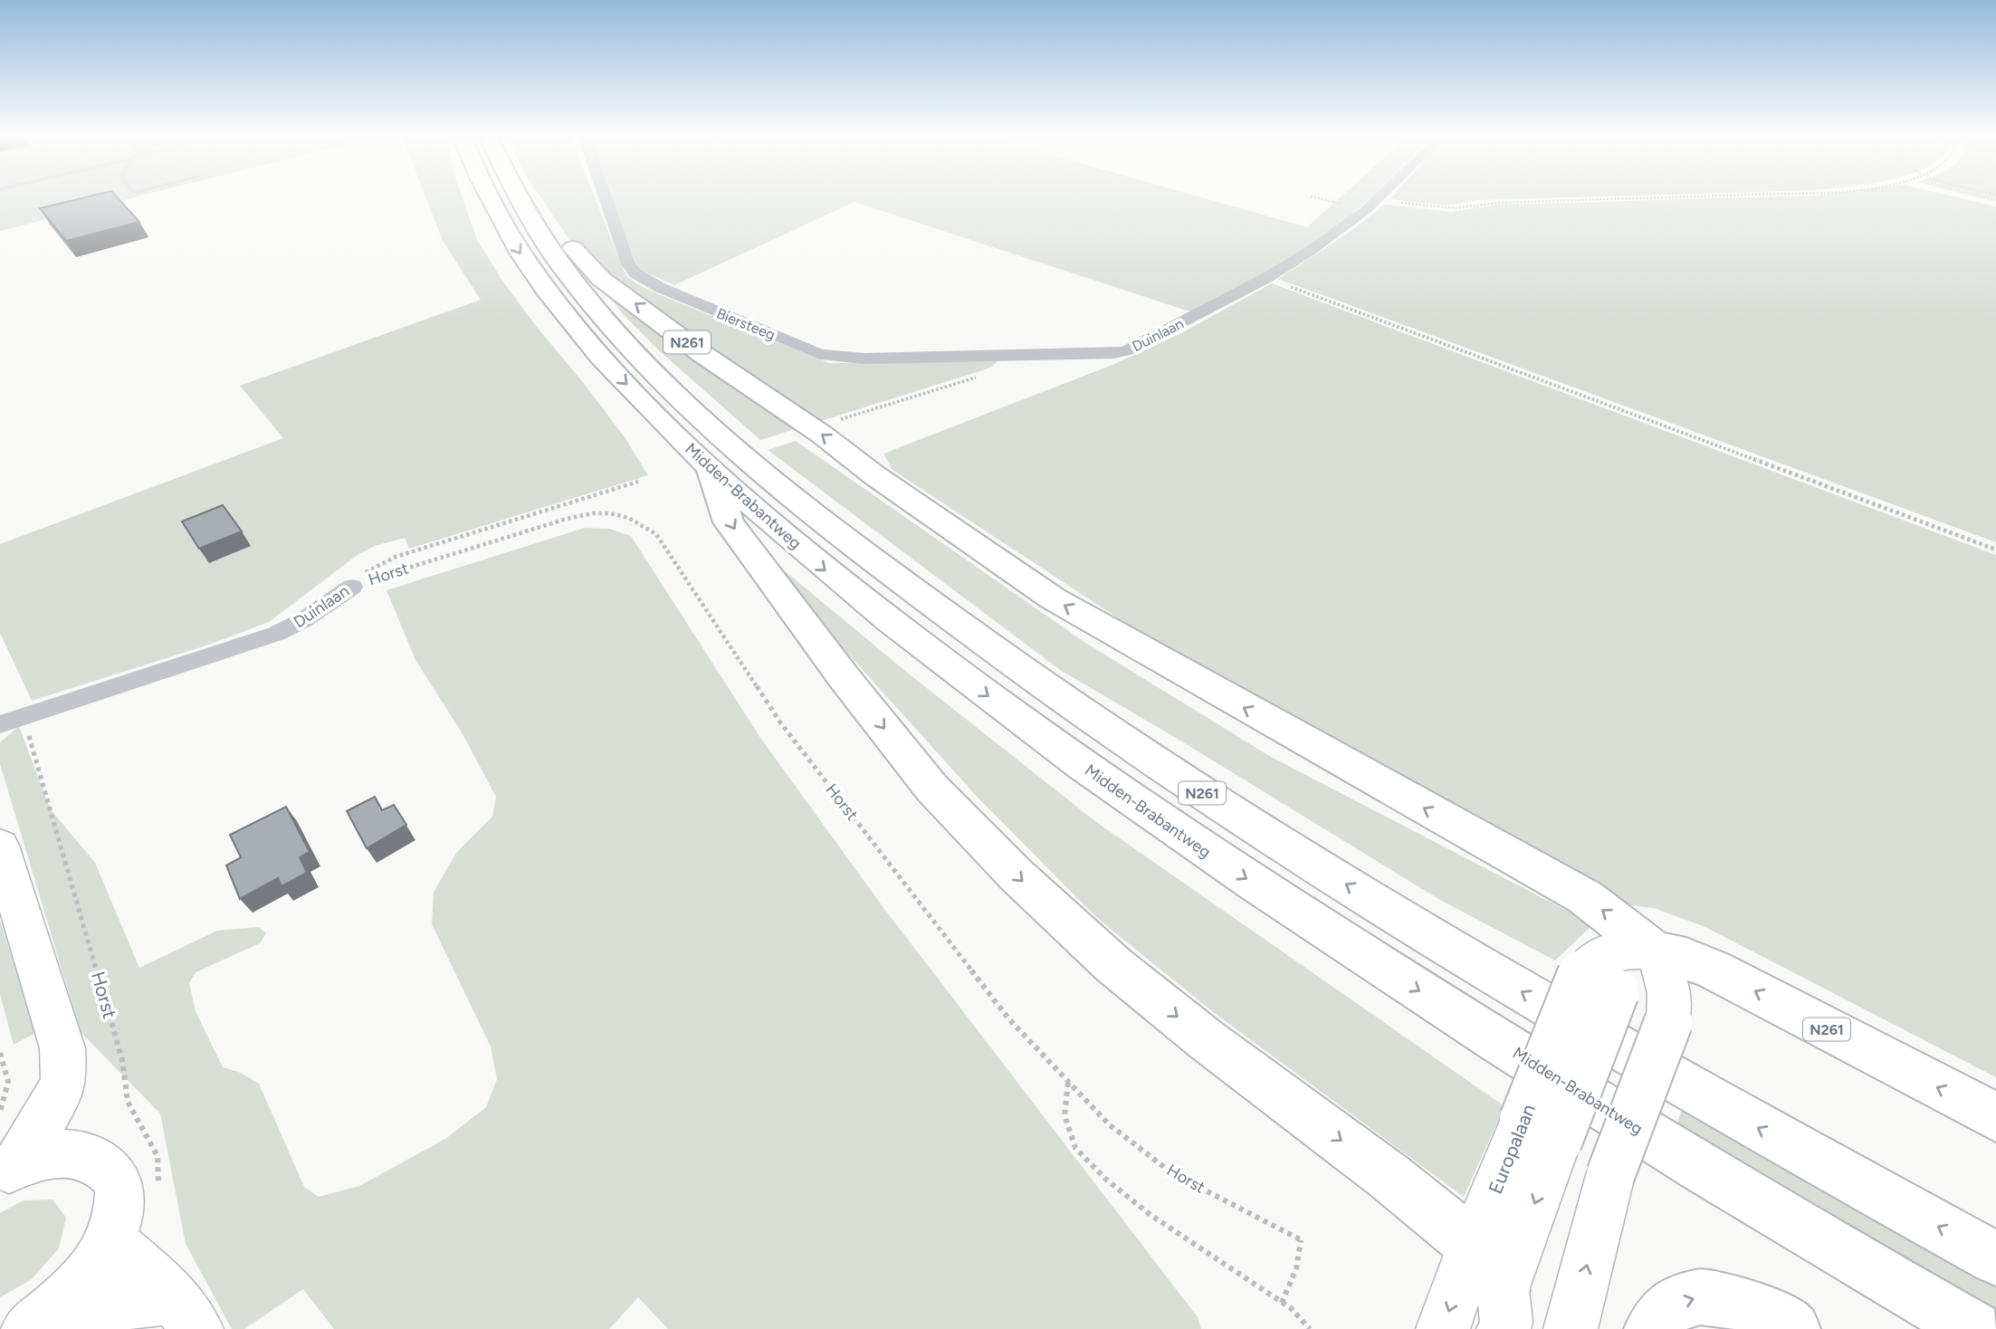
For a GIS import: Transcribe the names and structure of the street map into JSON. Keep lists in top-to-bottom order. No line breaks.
{"streets":{"highway":["N261","Midden-Brabantweg"],"main road":["Europalaan"],"street":["Biersteeg","Duinlaan"],"path":["Horst"]},"crossings":[["Biersteeg","Duinlaan"],["Duinlaan","Horst"],["N261","Europalaan"]]}
